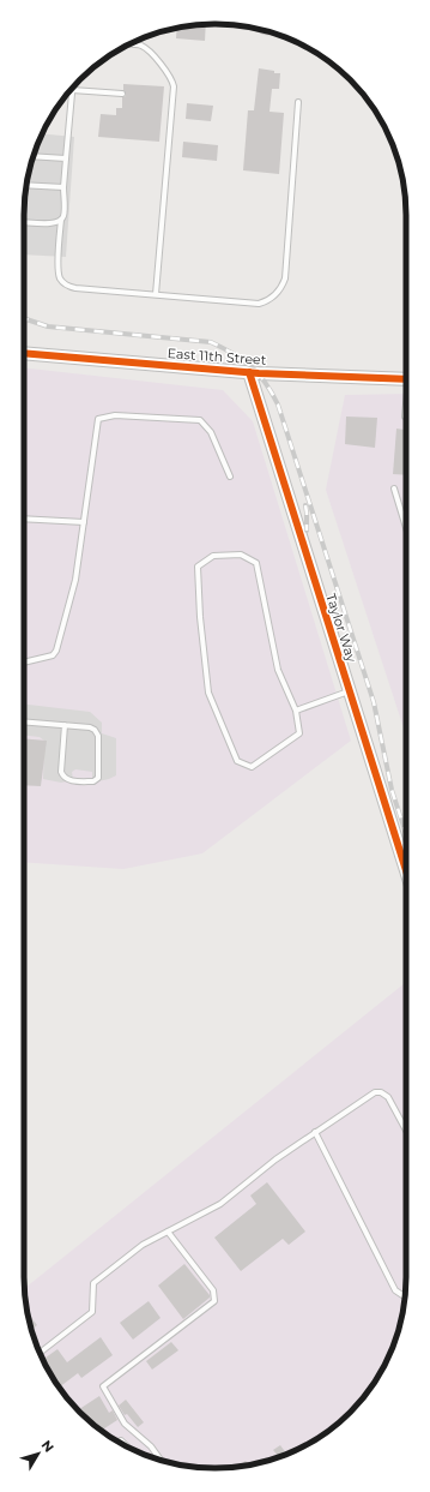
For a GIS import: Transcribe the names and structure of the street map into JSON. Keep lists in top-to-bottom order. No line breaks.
{"streets":{"street":["East 11th Street","Taylor Way"]},"crossings":[["East 11th Street","Taylor Way"]],"north":"top right"}
